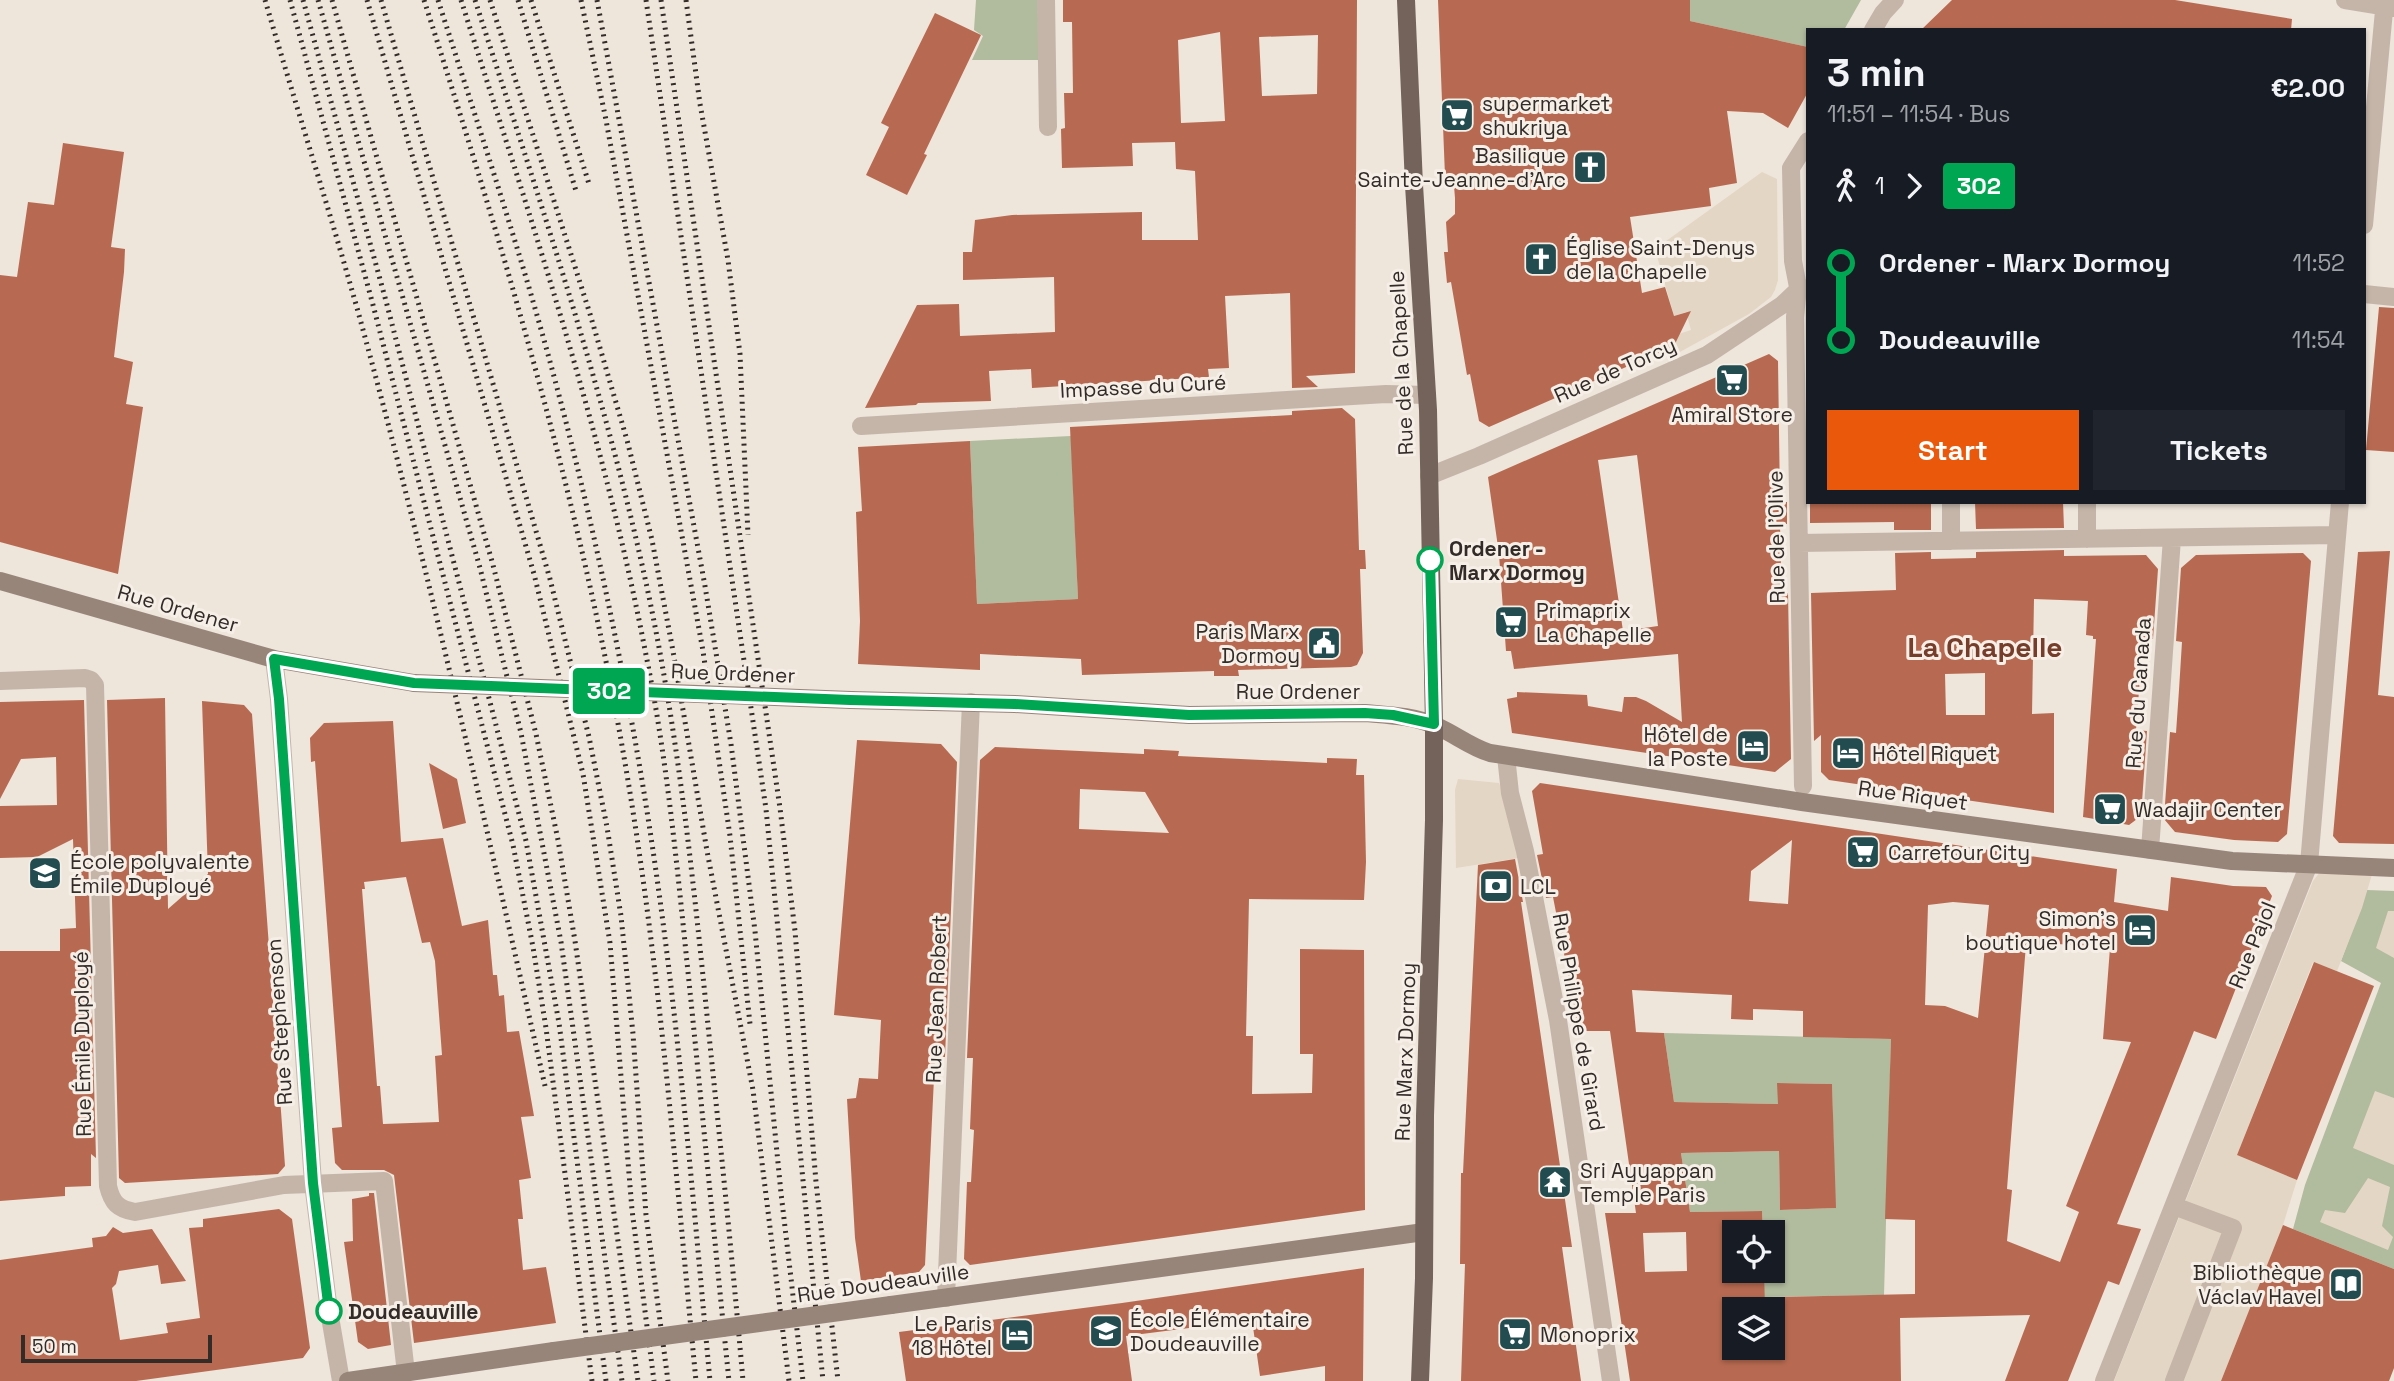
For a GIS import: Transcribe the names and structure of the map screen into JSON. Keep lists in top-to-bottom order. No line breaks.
{"streets":{"main road":["Rue de la Chapelle","Rue Marx Dormoy"],"street":["Rue de Torcy","Impasse du Curé","Rue de l'Olive","Rue Ordener","Rue du Canada","Rue Riquet","Rue Pajol","Rue Jean Robert","Rue Stephenson","Rue Philippe de Girard","Rue Émile Duployé","Rue Doudeauville"]},"crossings":[["Rue de la Chapelle","Rue de Torcy"],["Rue de la Chapelle","Impasse du Curé"],["Rue de la Chapelle","Rue Ordener"],["Rue de la Chapelle","Rue Riquet"],["Rue de la Chapelle","Rue Marx Dormoy"],["Rue de Torcy","Rue de l'Olive"],["Rue Ordener","Rue Riquet"],["Rue Ordener","Rue Jean Robert"],["Rue Ordener","Rue Stephenson"],["Rue Ordener","Rue Marx Dormoy"],["Rue du Canada","Rue Riquet"],["Rue Riquet","Rue Pajol"],["Rue Riquet","Rue Philippe de Girard"],["Rue Riquet","Rue Marx Dormoy"],["Rue Jean Robert","Rue Doudeauville"],["Rue Stephenson","Rue Émile Duployé"],["Rue Marx Dormoy","Rue Doudeauville"]],"districts":["La Chapelle"],"places":{"supermarket":["supermarket shukriya","Amiral Store","Primaprix La Chapelle","Wadajir Center","Carrefour City","Monoprix"],"church":["Basilique Sainte-Jeanne-d’Arc","Église Saint-Denys de la Chapelle"],"other":["Ordener - Marx Dormoy","Doudeauville"],"public building":["Paris Marx Dormoy"],"hotel":["Hôtel de la Poste","Hôtel Riquet","Simon’s boutique hotel","Le Paris 18 Hôtel"],"school or university":["École polyvalente Émile Duployé","École Élémentaire Doudeauville"],"bank":["LCL"],"temple":["Sri Ayyappan Temple Paris"],"library":["Bibliothèque Václav Havel"]},"lines":["bus line 302"],"scale_bar":"50 m","page":{"on_map":"302","heading":["3 min","11:51 – 11:54 · Bus","€2.00"],"legs":["1","302"],"list":[{"name":"Ordener - Marx Dormoy","value":"11:52"},{"name":"Doudeauville","value":"11:54"}],"buttons":["Start","Tickets"],"scale":"50 m"}}
